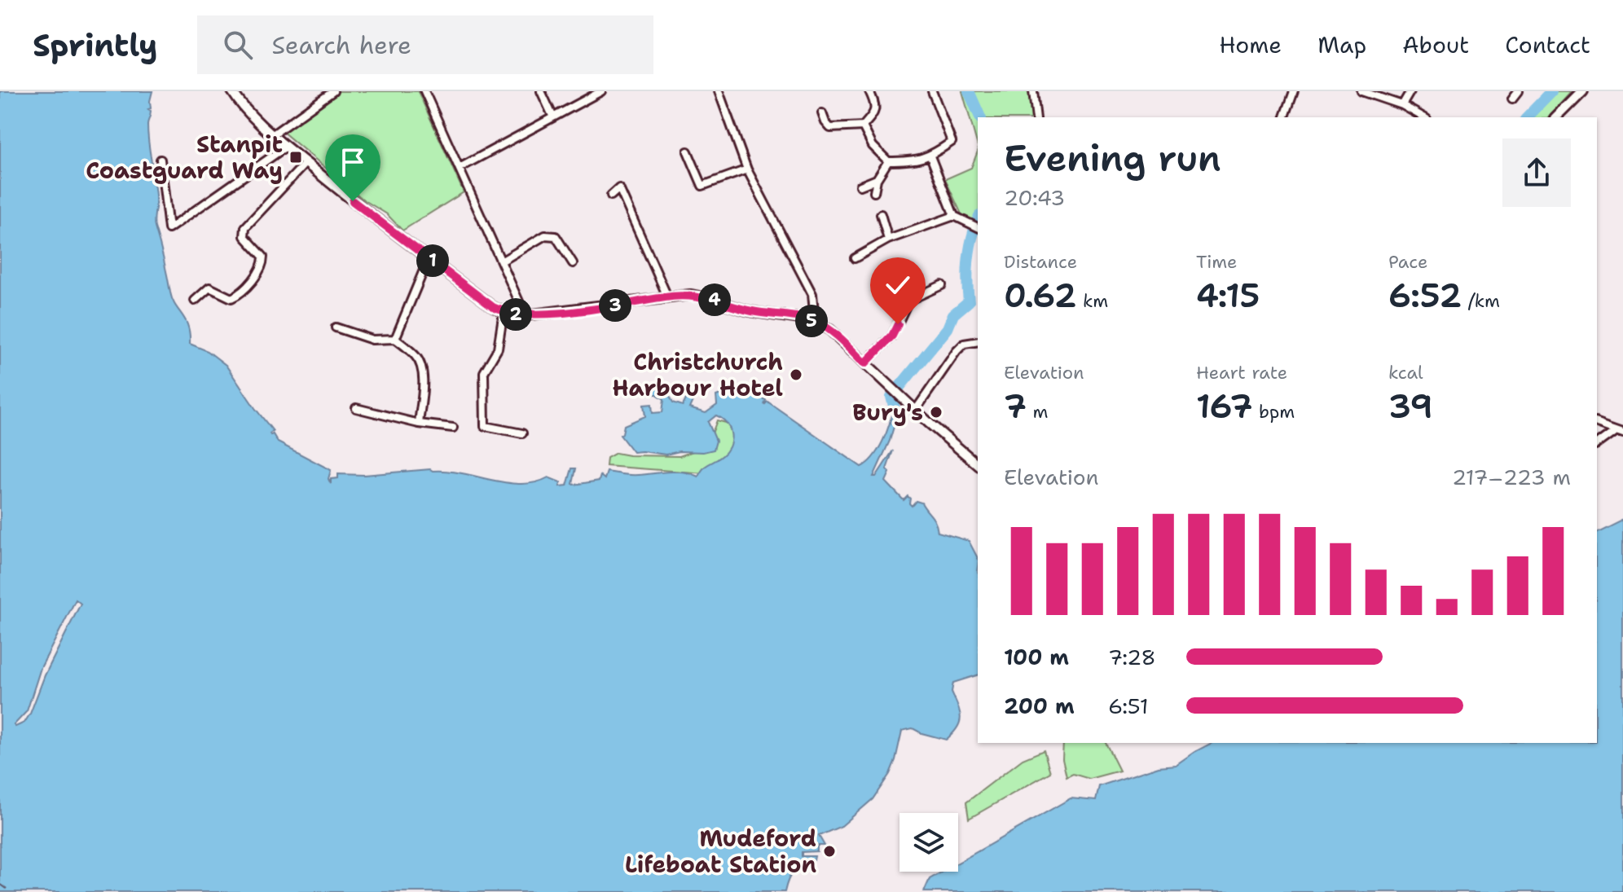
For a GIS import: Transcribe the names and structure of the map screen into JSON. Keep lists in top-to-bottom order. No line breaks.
{"places":{"transit":["Stanpit Coastguard Way"],"other":["Christchurch Harbour Hotel","Bury's","Mudeford Lifeboat Station"]},"page":{"header":"Sprintly","search":"Search here","nav":["Home","Map","About","Contact"],"heading":["Evening run","20:43"],"stats":[["Distance","0.62 km"],["Time","4:15"],["Pace","6:52 /km"],["Elevation","7 m"],["Heart rate","167 bpm"],["kcal","39"]],"pins":["1","4","3","2","5"],"chart":["Elevation","217–223 m"],"list":[{"name":"100 m","note":"7:28"},{"name":"200 m","note":"6:51"}]}}
